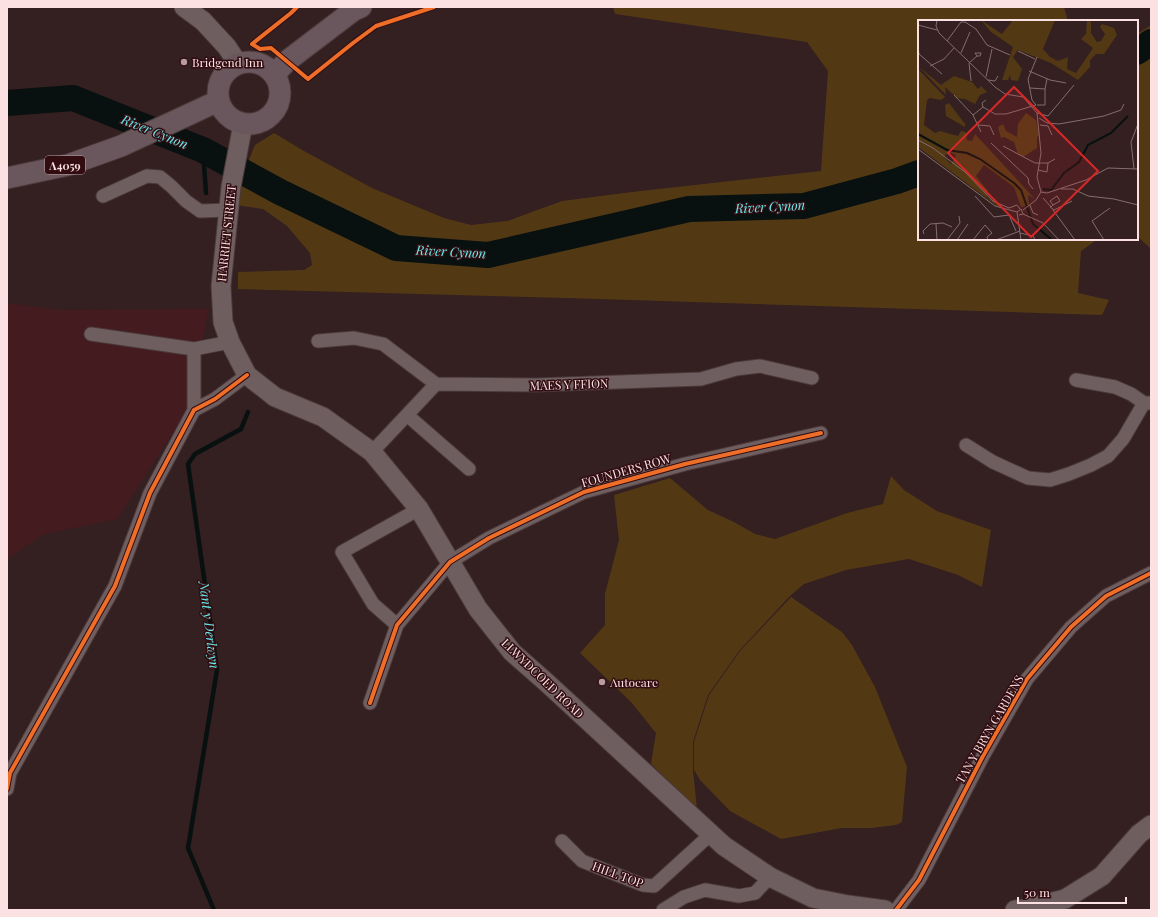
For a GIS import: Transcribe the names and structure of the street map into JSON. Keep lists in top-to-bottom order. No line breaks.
{"streets":{"main road":["A4059","HARRIET STREET","LLWYDCOED ROAD"],"street":["MAES Y FFION","FOUNDERS ROW","TAN Y BRYN GARDENS","HILL TOP"]},"crossings":[["A4059","HARRIET STREET"],["HARRIET STREET","LLWYDCOED ROAD"],["FOUNDERS ROW","LLWYDCOED ROAD"],["LLWYDCOED ROAD","HILL TOP"]],"water":["River Cynon","Nant y Derlwyn"],"places":["Bridgend Inn","Autocare"],"scale_bar":"50 m"}
